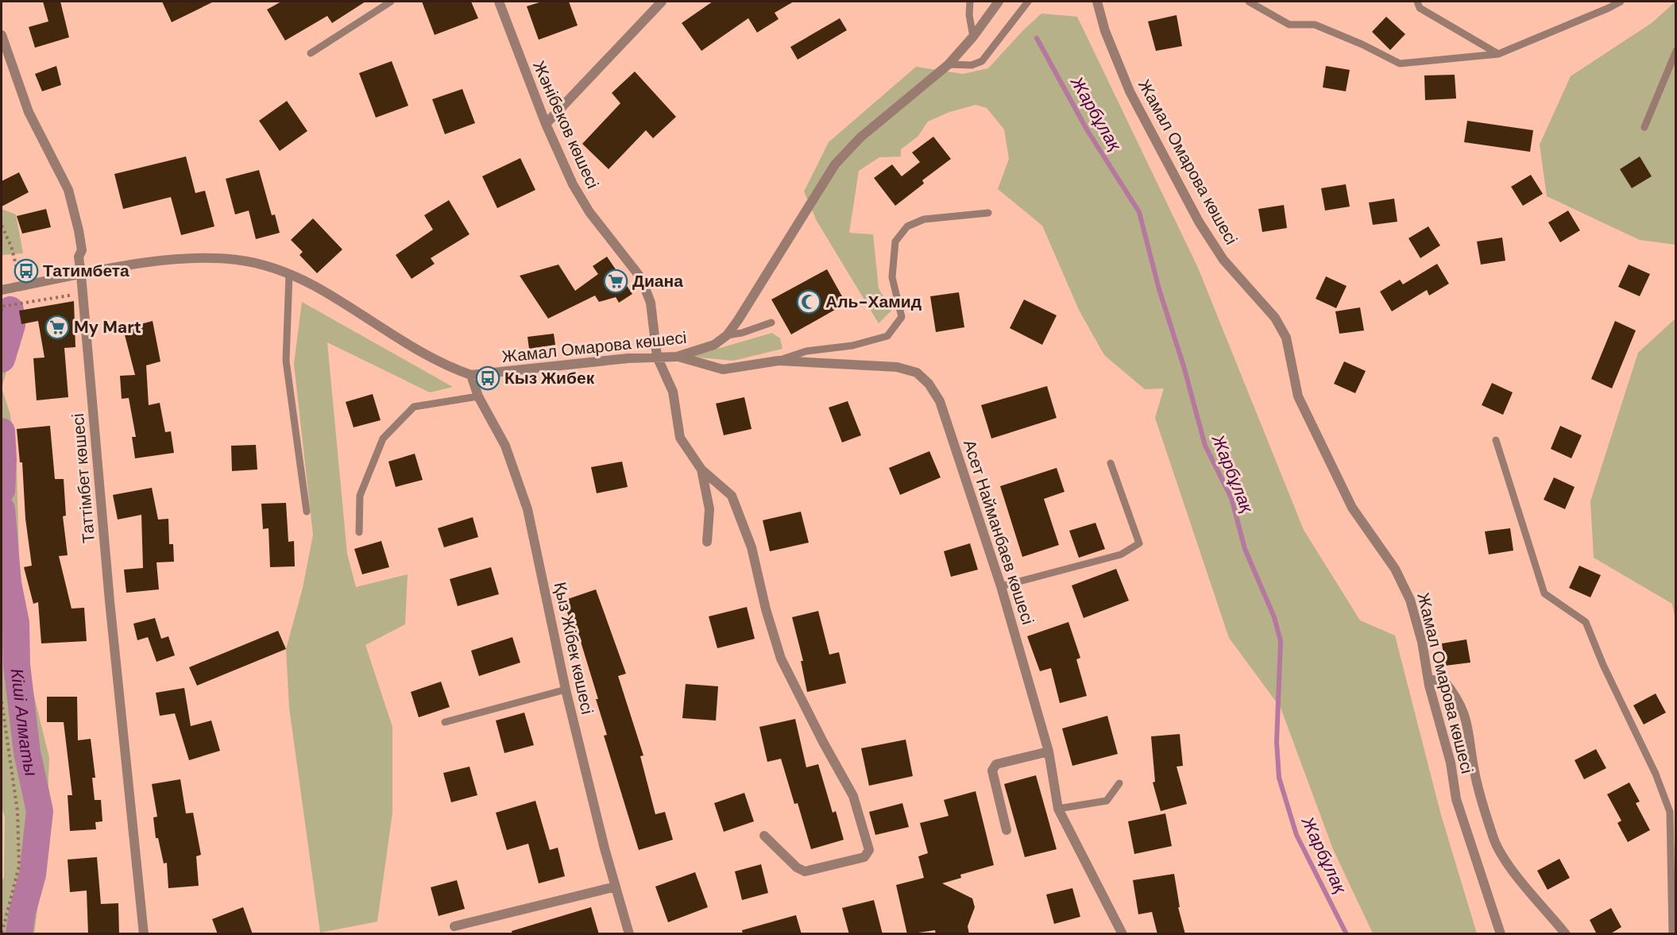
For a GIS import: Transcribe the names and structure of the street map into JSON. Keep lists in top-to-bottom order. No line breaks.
{"streets":{"street":["Жәнібеков көшесі","Жамал Омарова көшесі","Таттімбет көшесі","Асет Найманбаев көшесі","Қыз Жібек көшесі"]},"crossings":[["Жәнібеков көшесі","Жамал Омарова көшесі"],["Жамал Омарова көшесі","Таттімбет көшесі"],["Жамал Омарова көшесі","Асет Найманбаев көшесі"],["Жамал Омарова көшесі","Қыз Жібек көшесі"]],"water":["Жарбұлақ","Кіші Алматы"],"places":{"bus stop":["Татимбета","Кыз Жибек"],"supermarket":["Диана","My Mart"],"mosque":["Аль-Хамид"]}}
